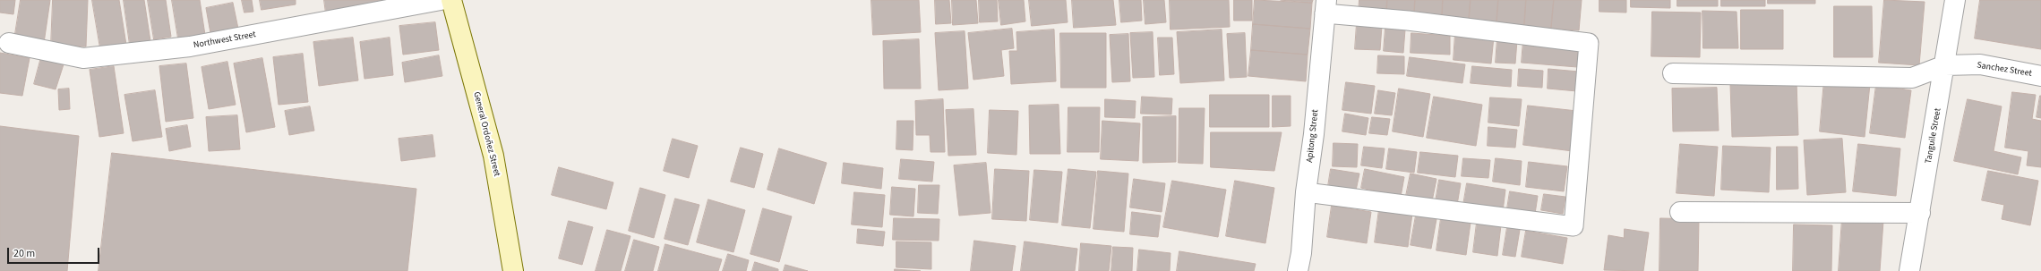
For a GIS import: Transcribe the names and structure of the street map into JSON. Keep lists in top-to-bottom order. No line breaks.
{"streets":{"main road":["General Ordoñez Street"],"street":["Northwest Street","Sanchez Street","Apitong Street","Tanguile Street"]},"crossings":[["Sanchez Street","Tanguile Street"]],"scale_bar":"20 m"}
